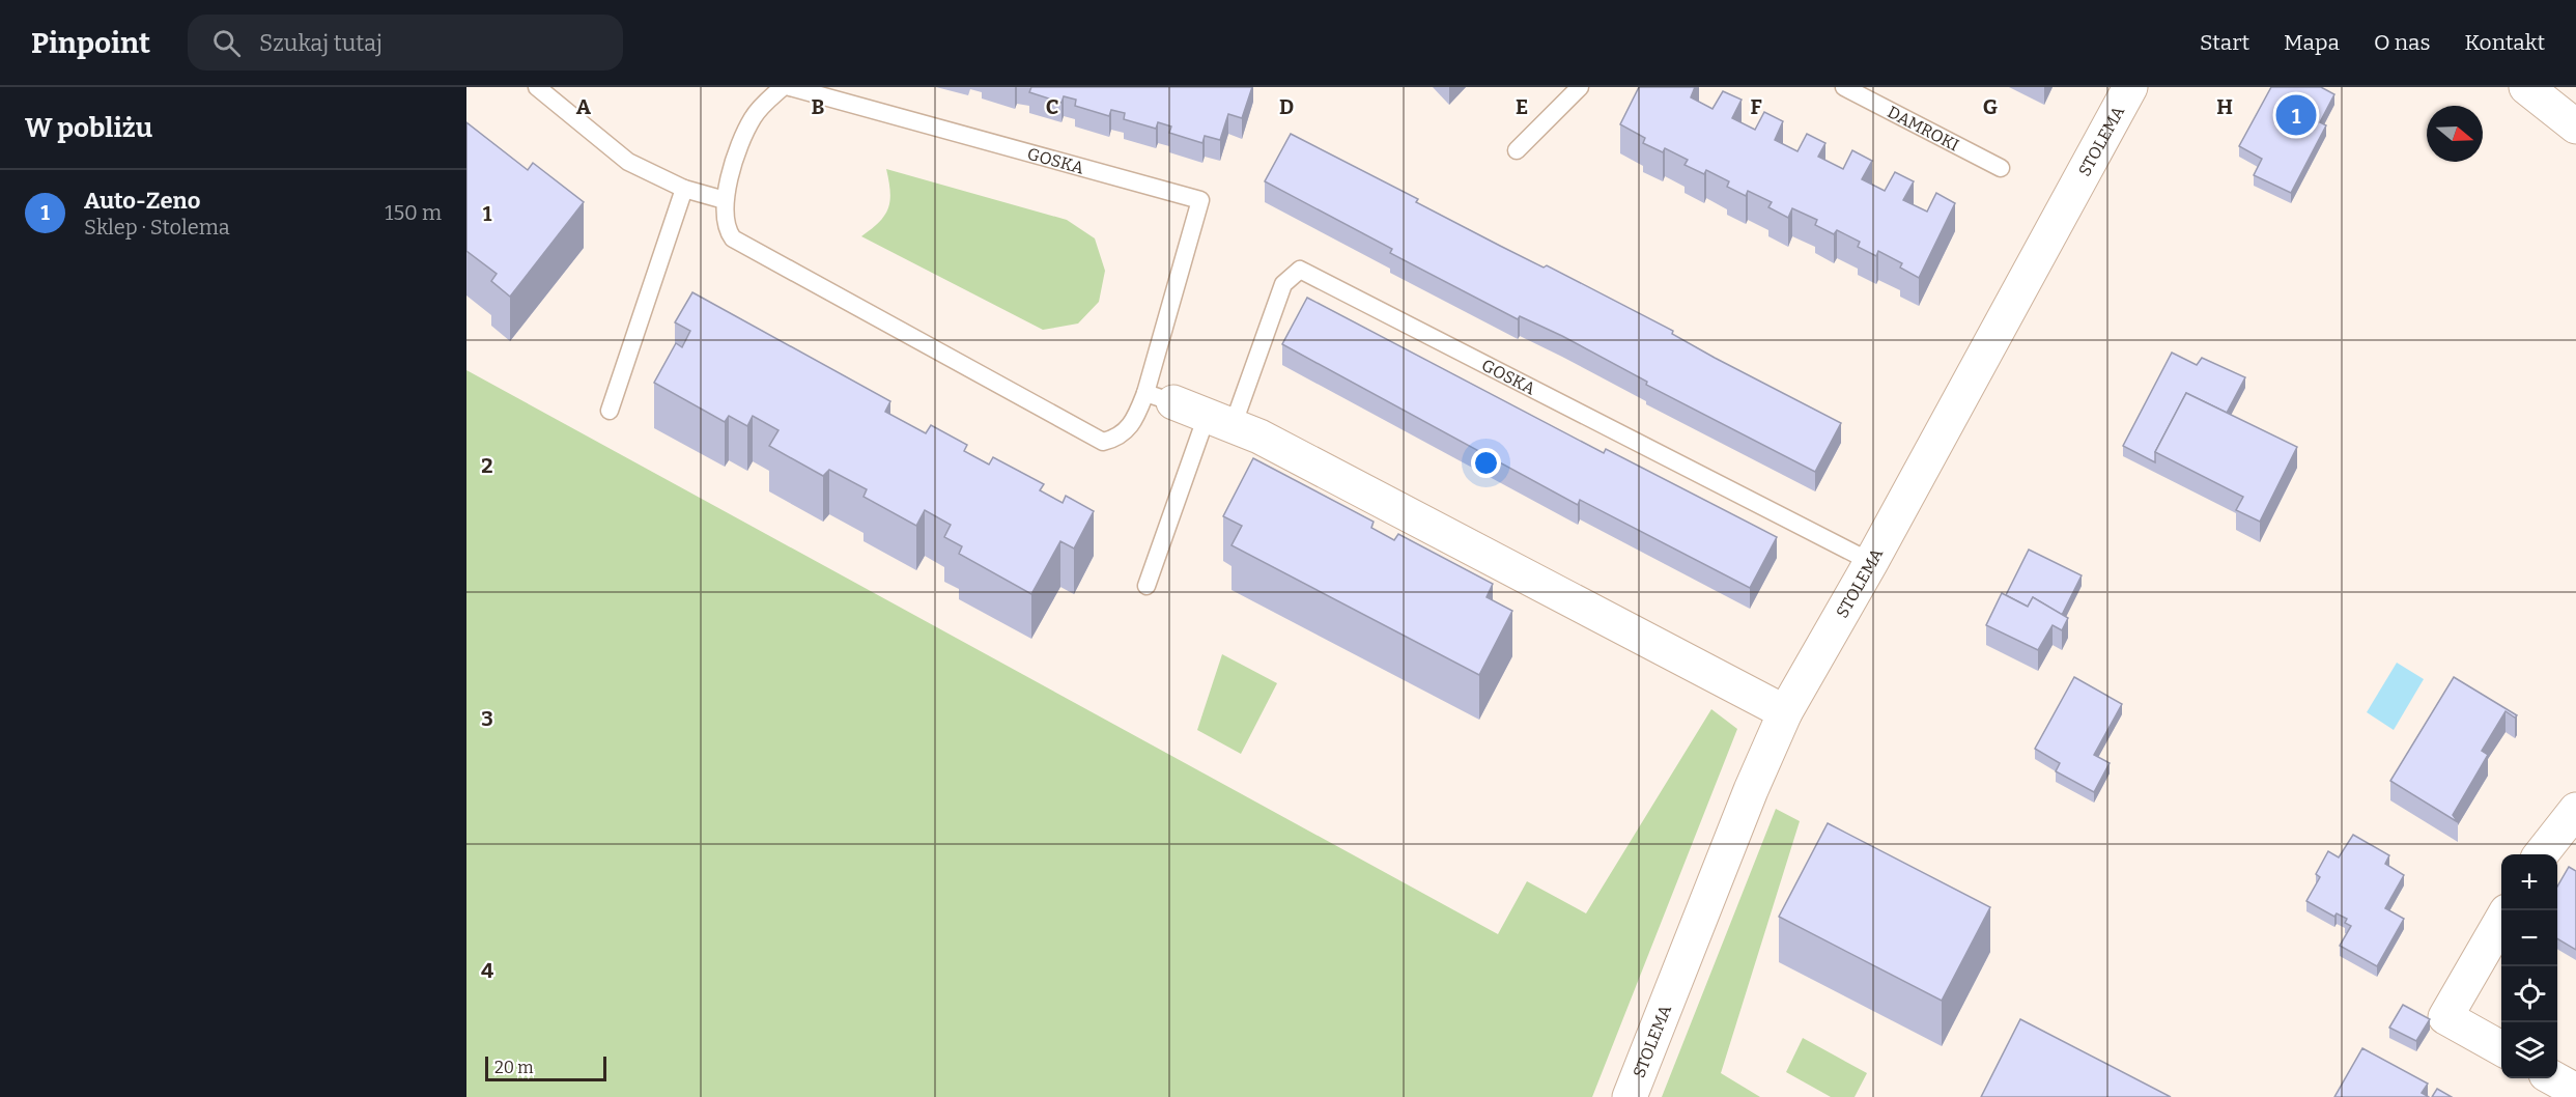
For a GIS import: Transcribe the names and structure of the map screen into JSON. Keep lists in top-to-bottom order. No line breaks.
{"streets":{"street":["STOLEMA"],"lane":["DAMROKI","GOSKA"]},"crossings":[["STOLEMA","GOSKA"]],"scale_bar":"20 m","north":"right","page":{"header":"Pinpoint","search":"Szukaj tutaj","nav":["Start","Mapa","O nas","Kontakt"],"heading":"W pobliżu","pins":"1","list":[{"mark":"1","name":"Auto-Zeno","note":"Sklep · Stolema","value":"150 m"}],"map_buttons":["+","−"],"scale":"20 m"},"grid":{"columns":["A","B","C","D","E","F","G","H"],"rows":["1","2","3","4"]}}
